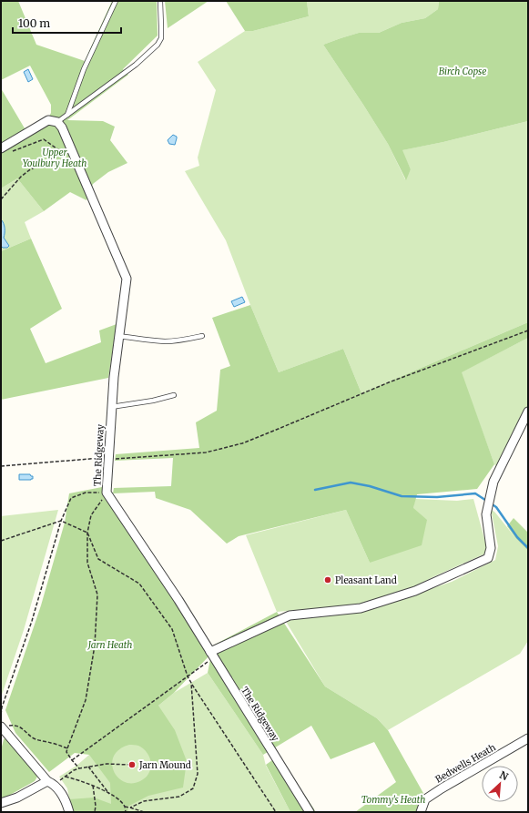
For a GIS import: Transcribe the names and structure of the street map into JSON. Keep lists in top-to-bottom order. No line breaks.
{"streets":{"street":["The Ridgeway","Bedwells Heath"]},"parks":["Birch Copse","Upper Youlbury Heath","Jarn Heath","Tommy's Heath"],"places":["Pleasant Land","Jarn Mound"],"scale_bar":"100 m","north":"top right"}
